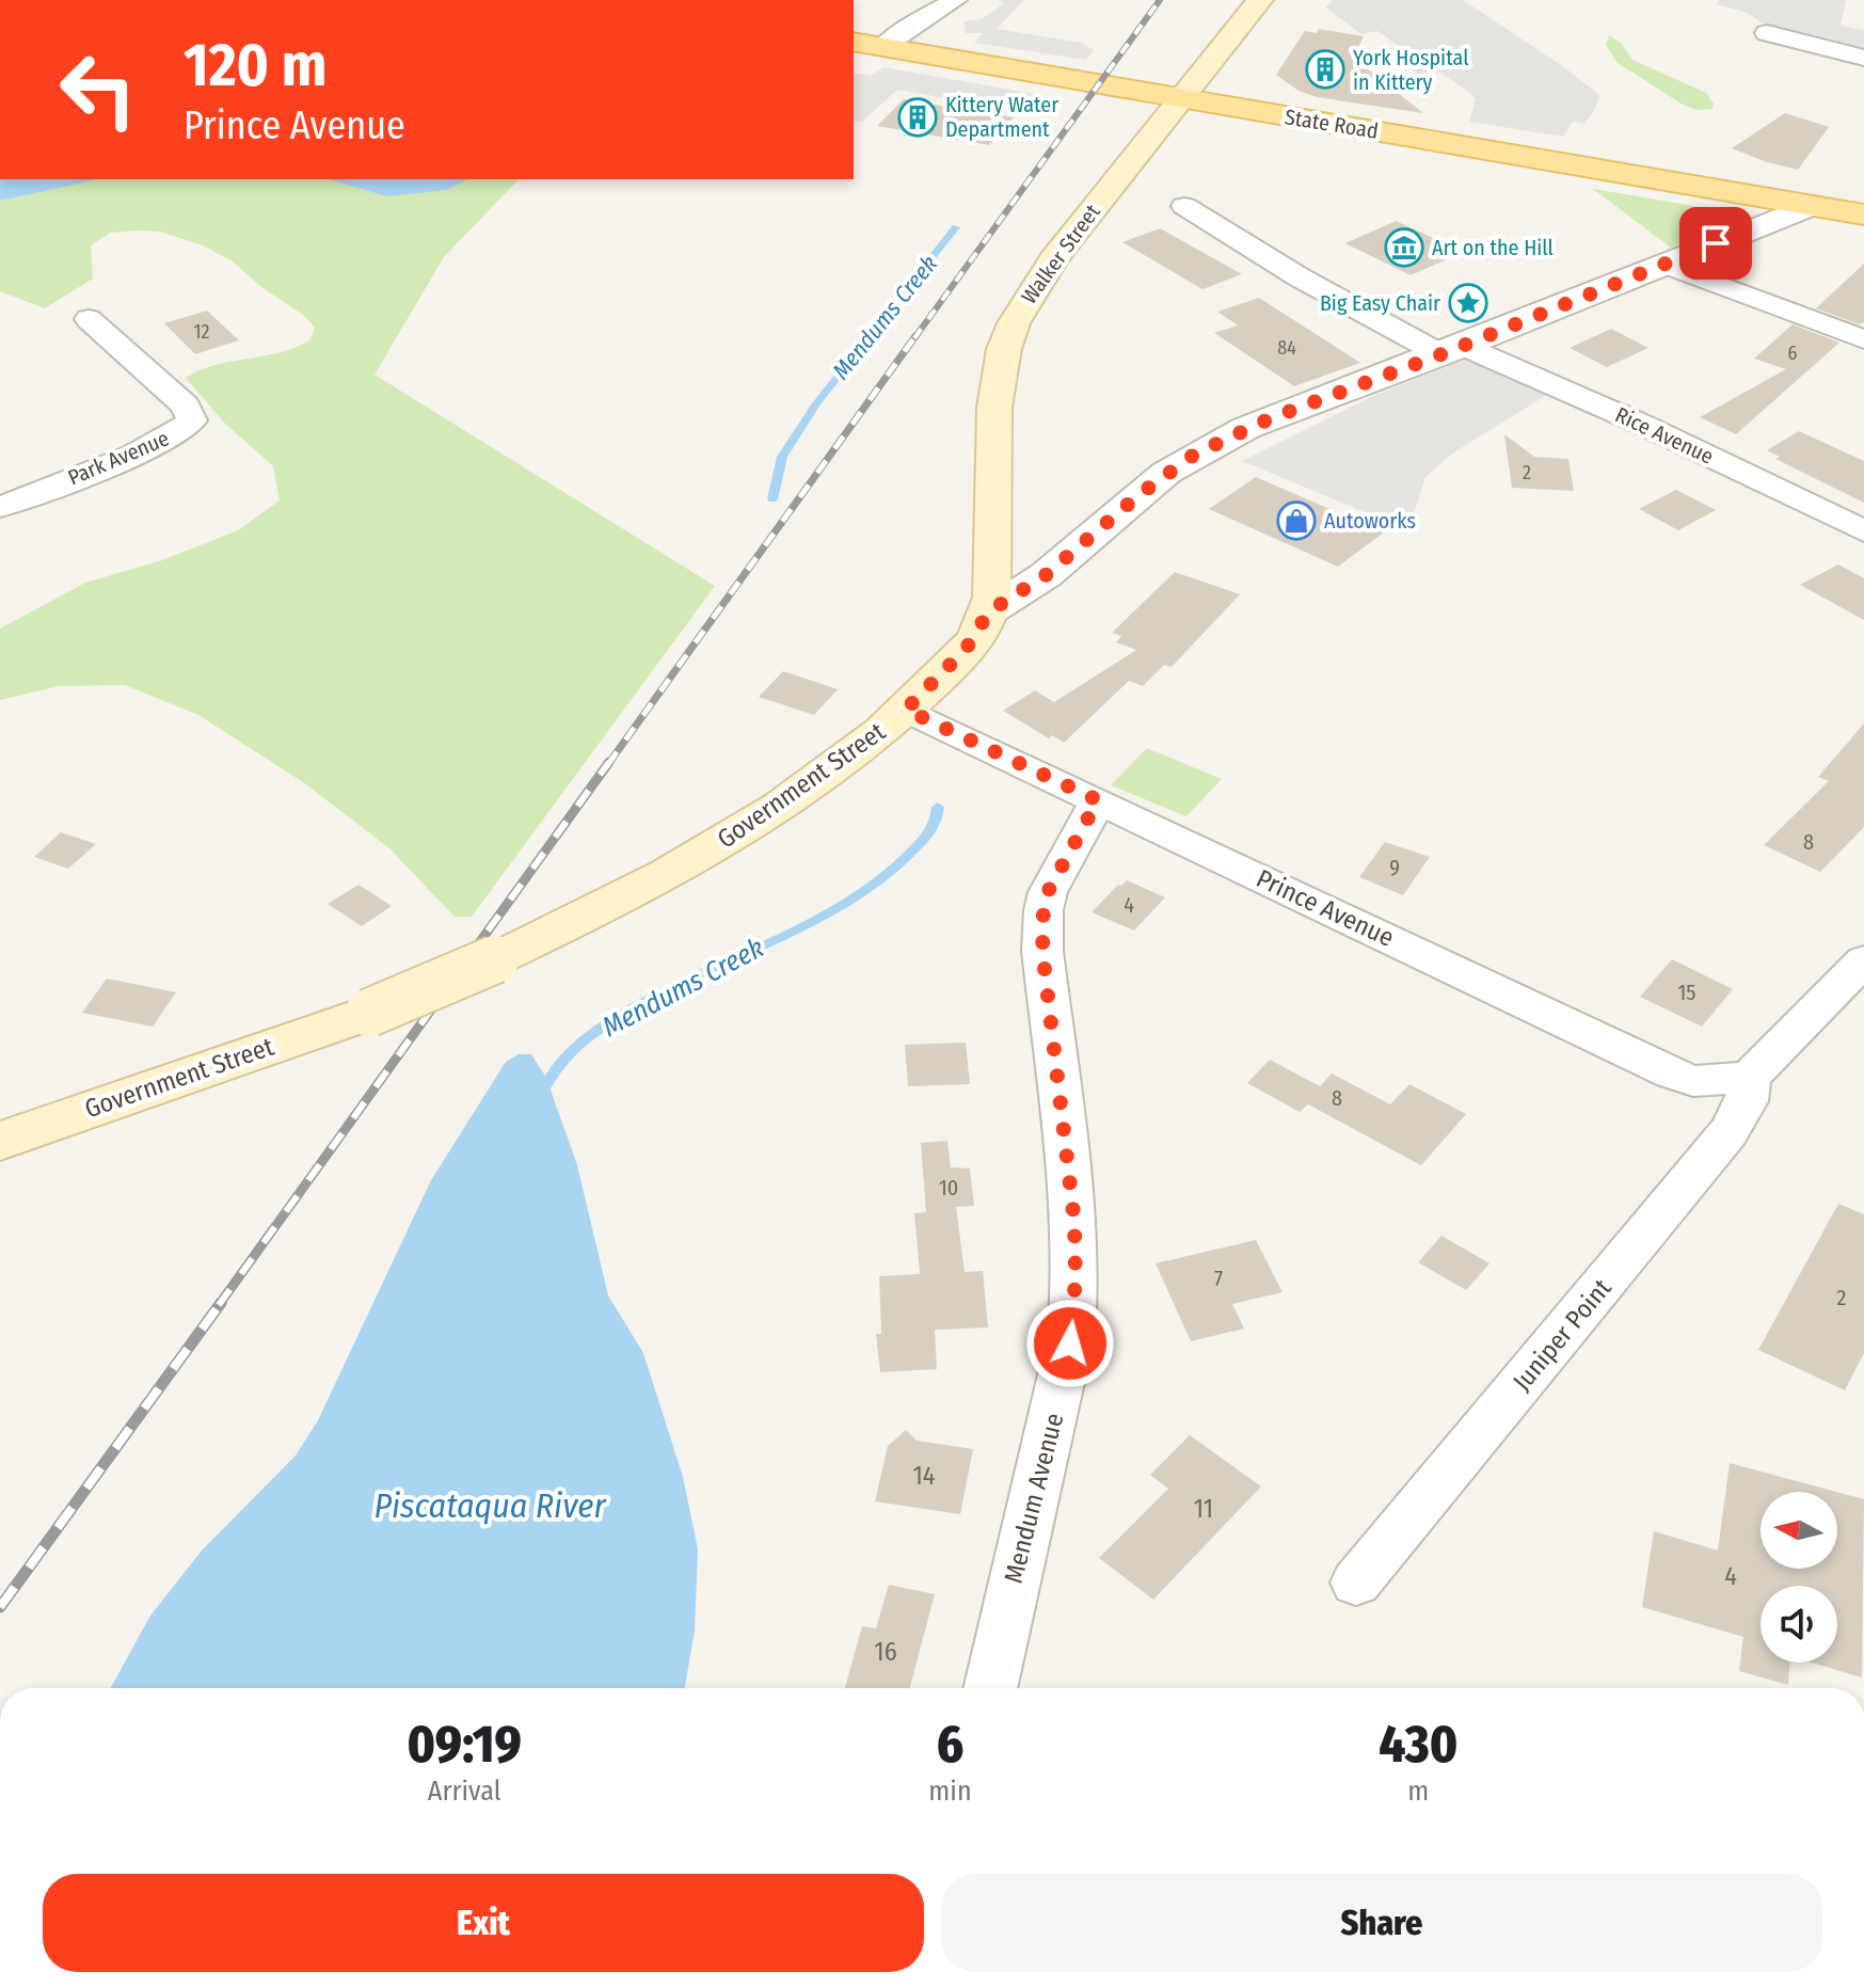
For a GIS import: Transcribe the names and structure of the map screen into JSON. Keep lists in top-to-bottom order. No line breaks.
{"streets":{"main road":["State Road","Walker Street","Government Street"],"street":["Rice Avenue","Park Avenue","Prince Avenue","Juniper Point","Mendum Avenue"]},"crossings":[["State Road","Walker Street"],["State Road","Government Street"],["Walker Street","Government Street"],["Rice Avenue","Government Street"],["Government Street","Prince Avenue"],["Prince Avenue","Juniper Point"],["Prince Avenue","Mendum Avenue"]],"water":["Mendums Creek","Piscataqua River"],"places":{"building":["York Hospital in Kittery","Kittery Water Department"],"museum":["Art on the Hill"],"place":["Big Easy Chair"],"shop":["Autoworks"]},"house_numbers":["12","84","6","2","8","9","4","15","8","10","7","2","14","11","4","16"],"north":"left","page":{"turn":["120 m","Prince Avenue"],"eta":["09:19","Arrival","6","min","430","m"],"buttons":["Exit","Share"]}}
